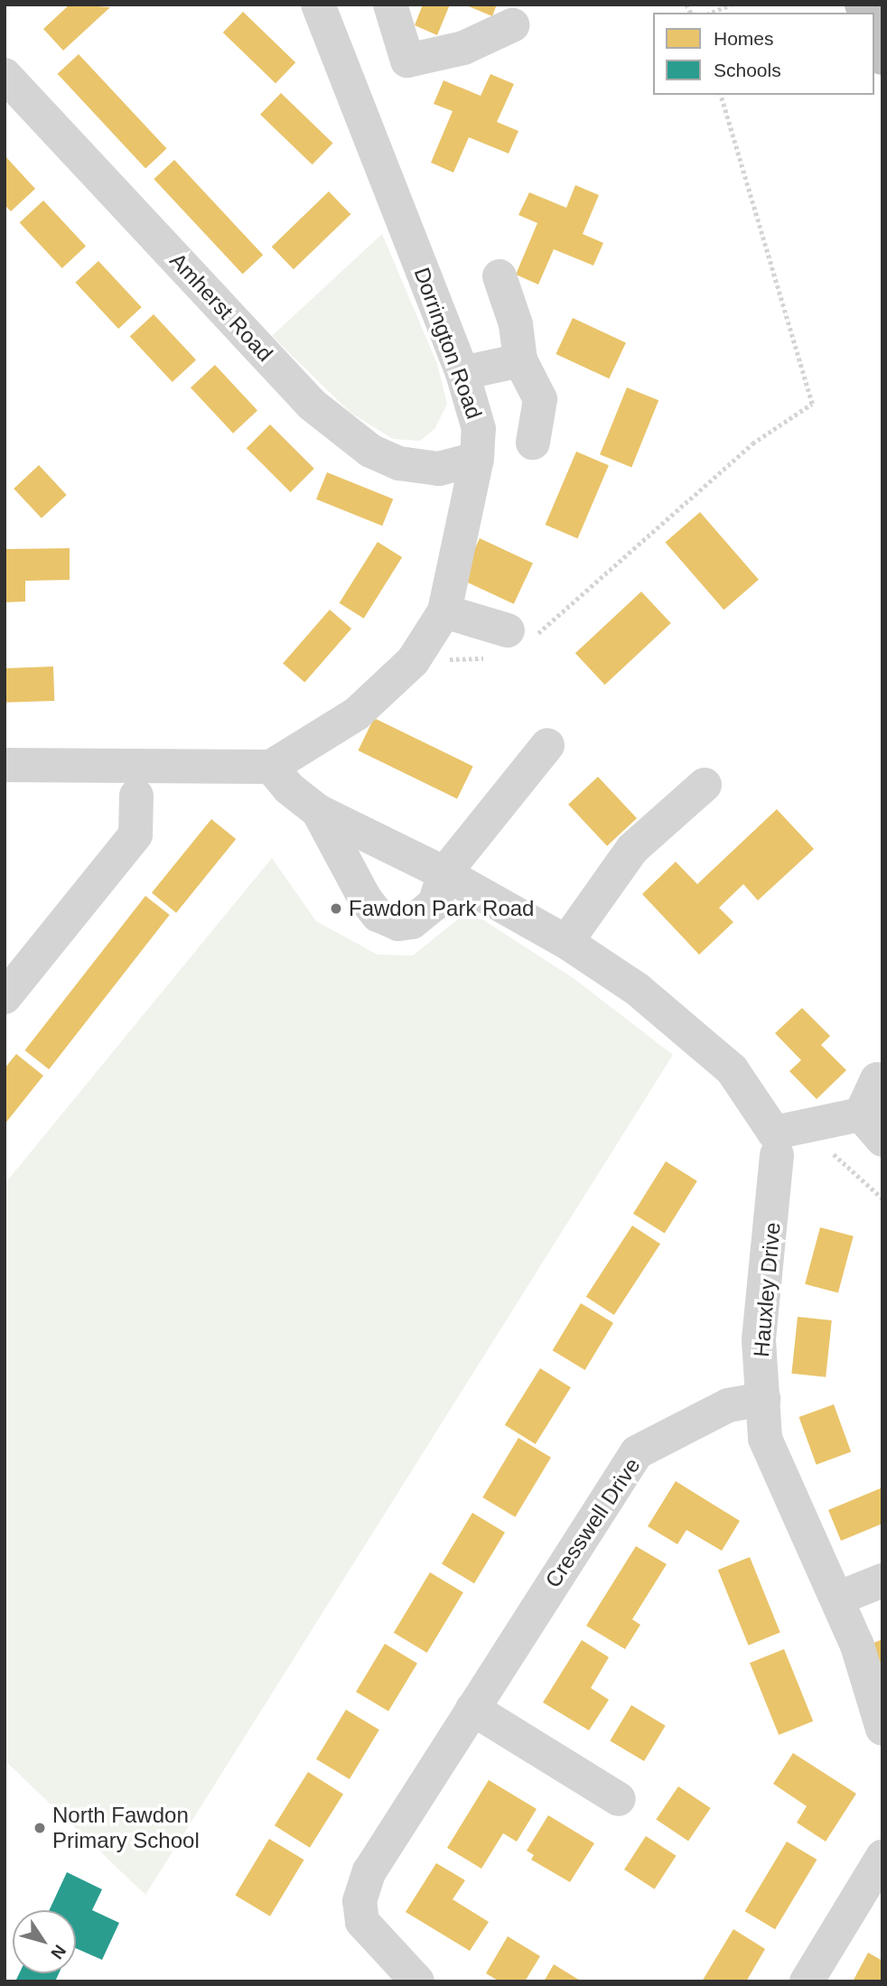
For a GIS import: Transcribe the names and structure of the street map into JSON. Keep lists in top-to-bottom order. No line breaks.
{"streets":{"street":["Amherst Road","Dorrington Road","Hauxley Drive","Cresswell Drive"]},"crossings":[["Amherst Road","Dorrington Road"],["Hauxley Drive","Cresswell Drive"]],"places":["Fawdon Park Road","North Fawdon Primary School"],"legend":["Homes","Schools"],"north":"bottom right"}
